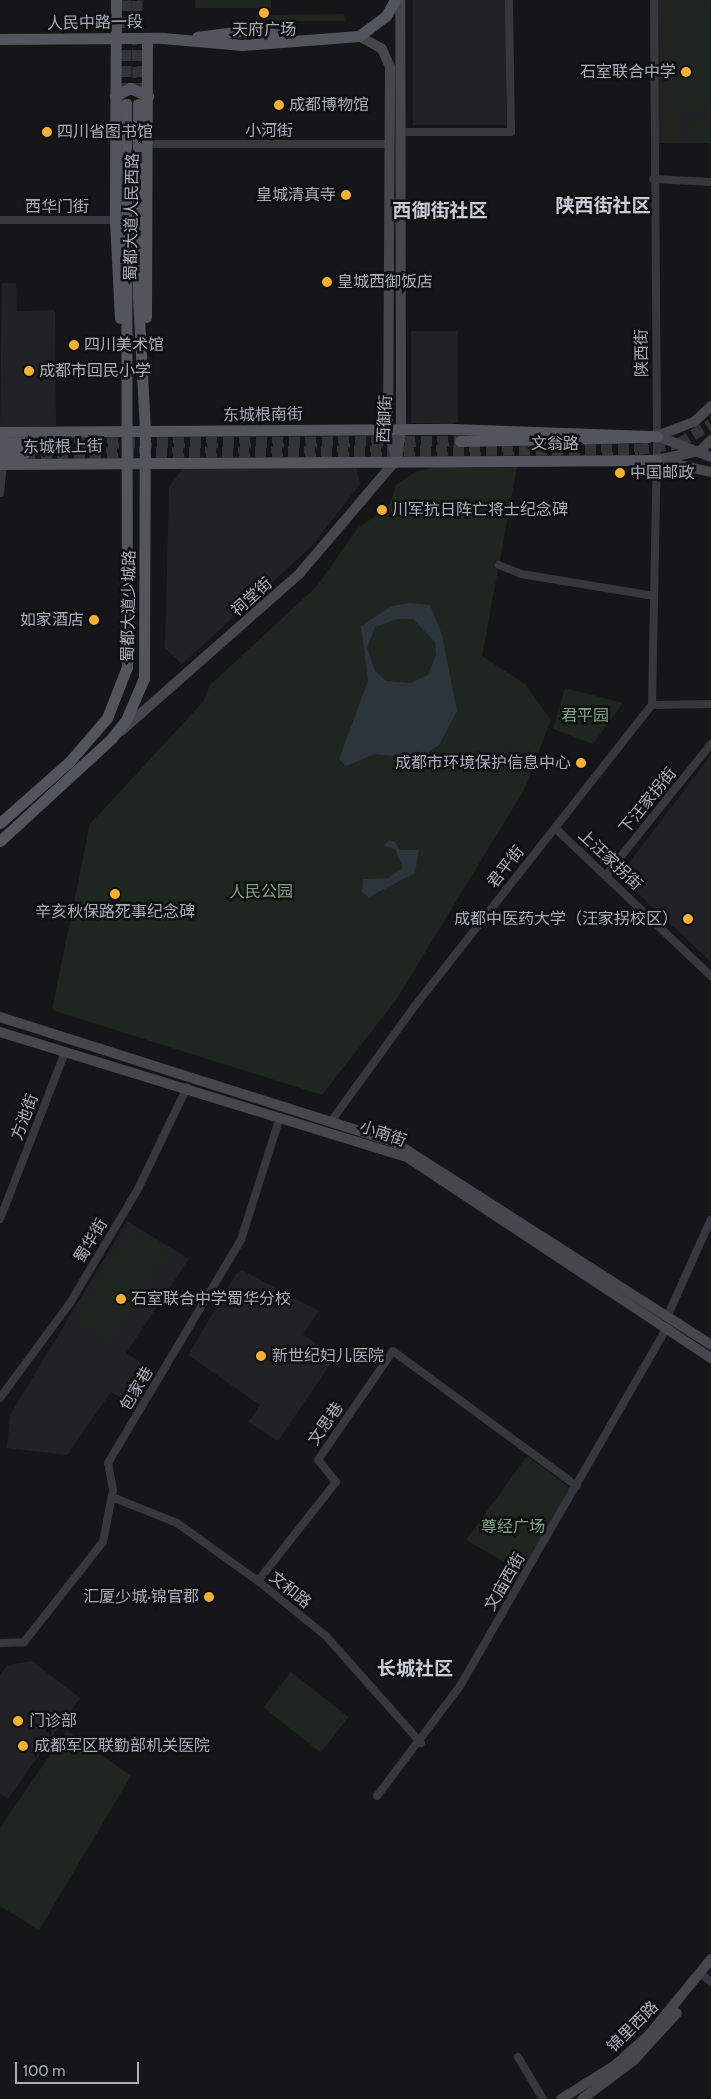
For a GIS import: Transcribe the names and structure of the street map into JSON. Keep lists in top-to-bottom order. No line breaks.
{"streets":{"main road":["人民中路一段","蜀都大道人民西路","东城根南街","西御街","文翁路","东城根上街","祠堂街","蜀都大道少城路","小南街","锦里西路"],"street":["小河街","西华门街","陕西街","下汪家拐街","上汪家拐街","君平街","方池街","蜀华街","包家巷","文思巷","文庙西街","文和路"]},"crossings":[["人民中路一段","蜀都大道人民西路"],["人民中路一段","西御街"],["小河街","蜀都大道人民西路"],["小河街","西御街"],["西华门街","蜀都大道人民西路"],["蜀都大道人民西路","东城根南街"],["蜀都大道人民西路","东城根上街"],["蜀都大道人民西路","蜀都大道少城路"],["陕西街","文翁路"],["陕西街","君平街"],["东城根南街","西御街"],["东城根南街","文翁路"],["东城根南街","东城根上街"],["西御街","文翁路"],["西御街","祠堂街"],["文翁路","祠堂街"],["东城根上街","蜀都大道少城路"],["祠堂街","蜀都大道少城路"],["下汪家拐街","上汪家拐街"],["上汪家拐街","君平街"],["君平街","小南街"],["方池街","小南街"],["小南街","蜀华街"],["小南街","包家巷"],["小南街","文庙西街"],["包家巷","文和路"],["文思巷","文庙西街"],["文思巷","文和路"],["文庙西街","文和路"]],"districts":["陕西街社区","西御街社区","长城社区"],"parks":["君平园","人民公园","尊经广场"],"places":["天府广场","石室联合中学","成都博物馆","四川省图书馆","皇城清真寺","皇城西御饭店","四川美术馆","成都市回民小学","中国邮政","川军抗日阵亡将士纪念碑","如家酒店","成都市环境保护信息中心","辛亥秋保路死事纪念碑","成都中医药大学（汪家拐校区）","石室联合中学蜀华分校","新世纪妇儿医院","汇厦少城·锦官郡","门诊部","成都军区联勤部机关医院"],"scale_bar":"100 m"}
